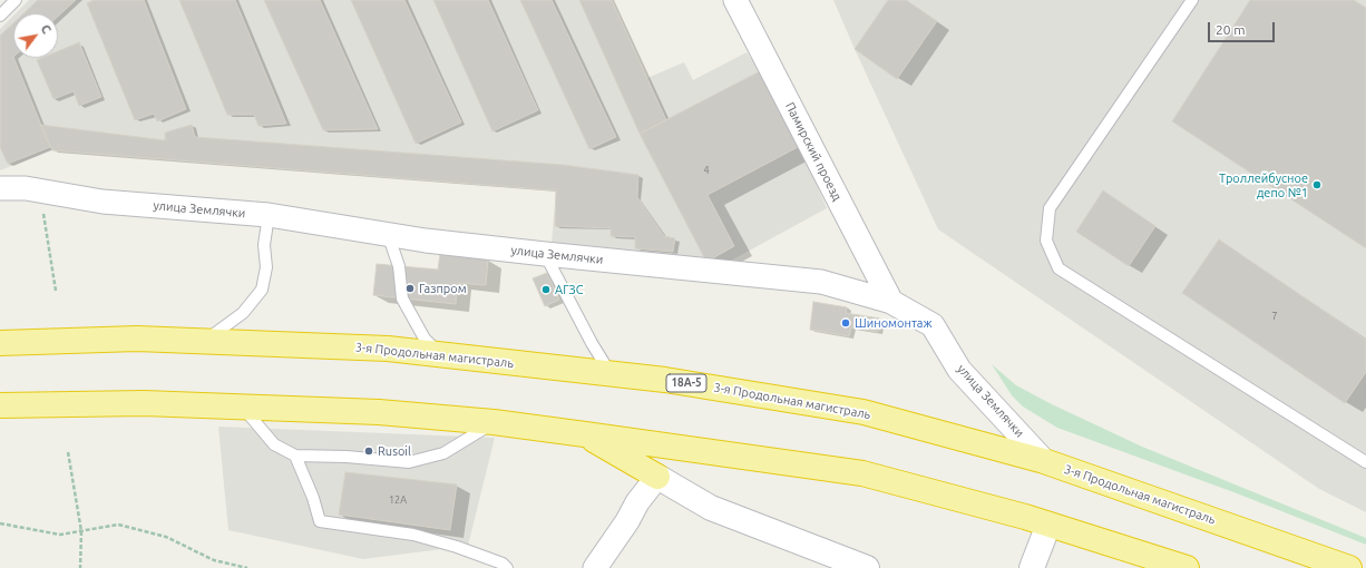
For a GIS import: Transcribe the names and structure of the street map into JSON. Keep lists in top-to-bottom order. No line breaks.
{"streets":{"highway":["3-я Продольная магистраль","18А-5"],"street":["Памирский проезд","улица Землячки"]},"crossings":[["Памирский проезд","улица Землячки"],["улица Землячки","3-я Продольная магистраль"]],"places":["Троллейбусное депо №1","Газпром","АГЗС","Шиномонтаж","Rusoil"],"house_numbers":["4","7","12А"],"scale_bar":"20 m","north":"top right"}
